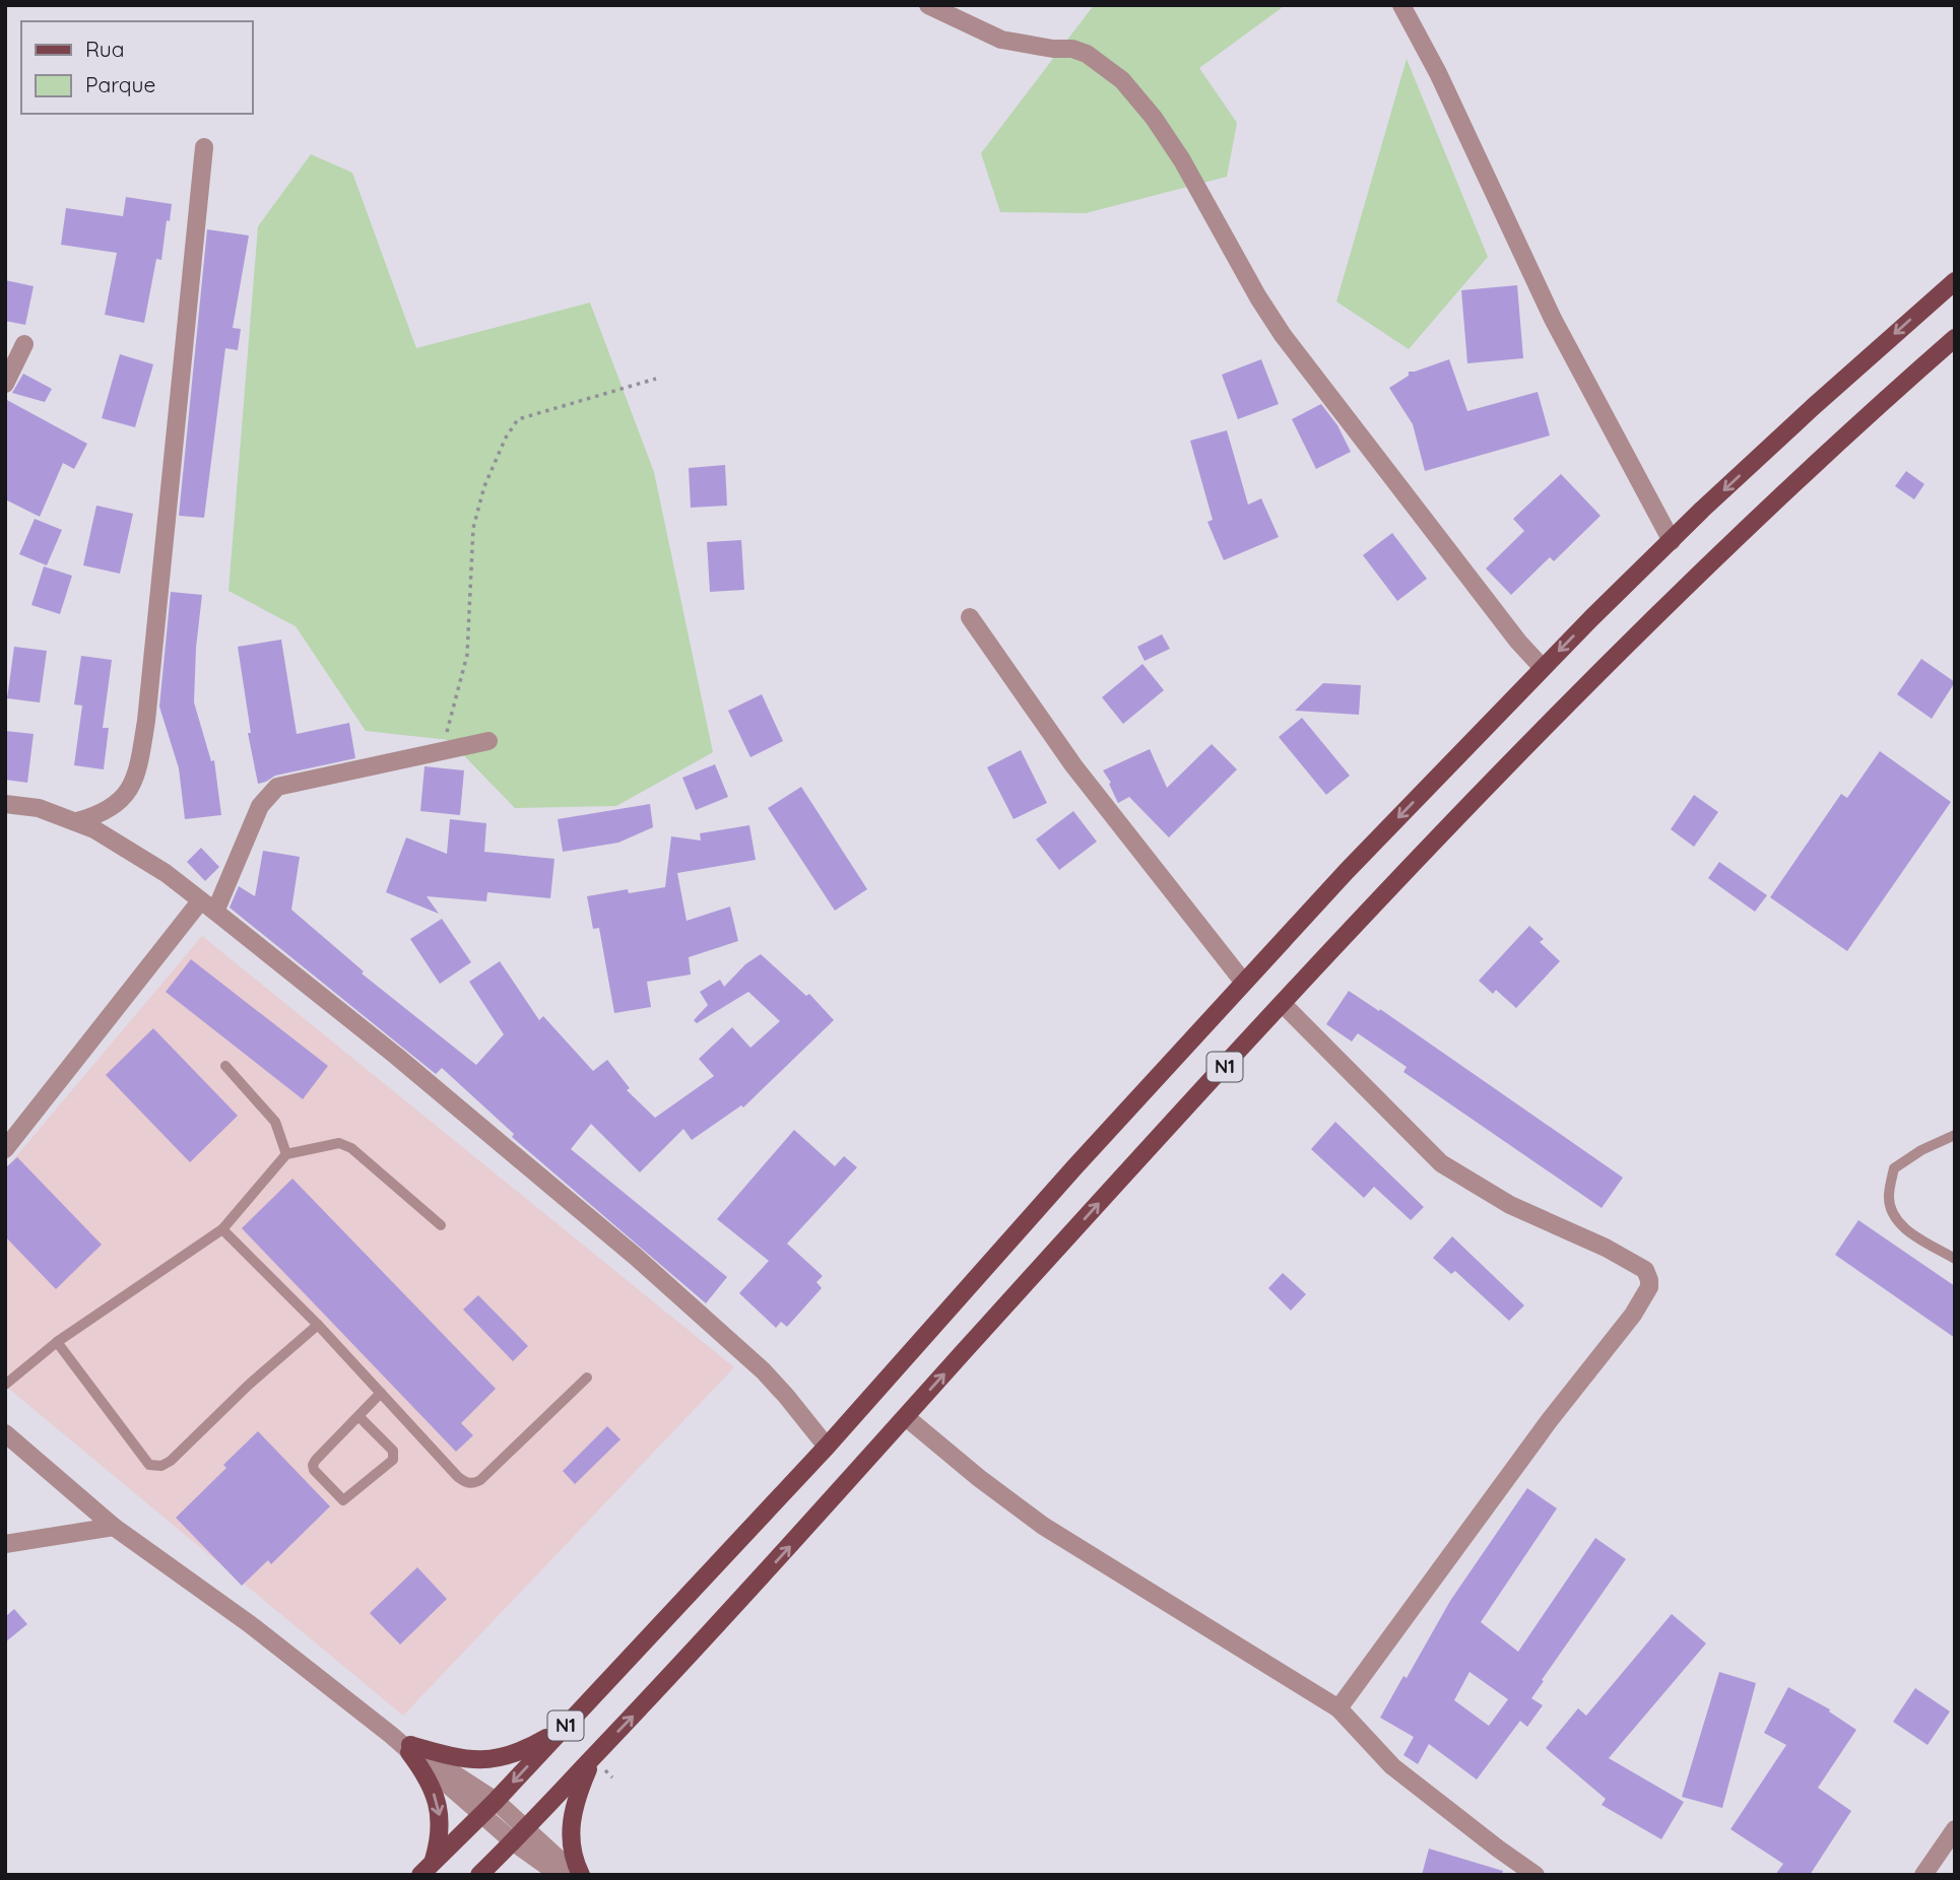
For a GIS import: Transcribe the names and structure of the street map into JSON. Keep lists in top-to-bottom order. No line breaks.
{"streets":{"main road":["N1"]},"legend":["Rua","Parque"]}
